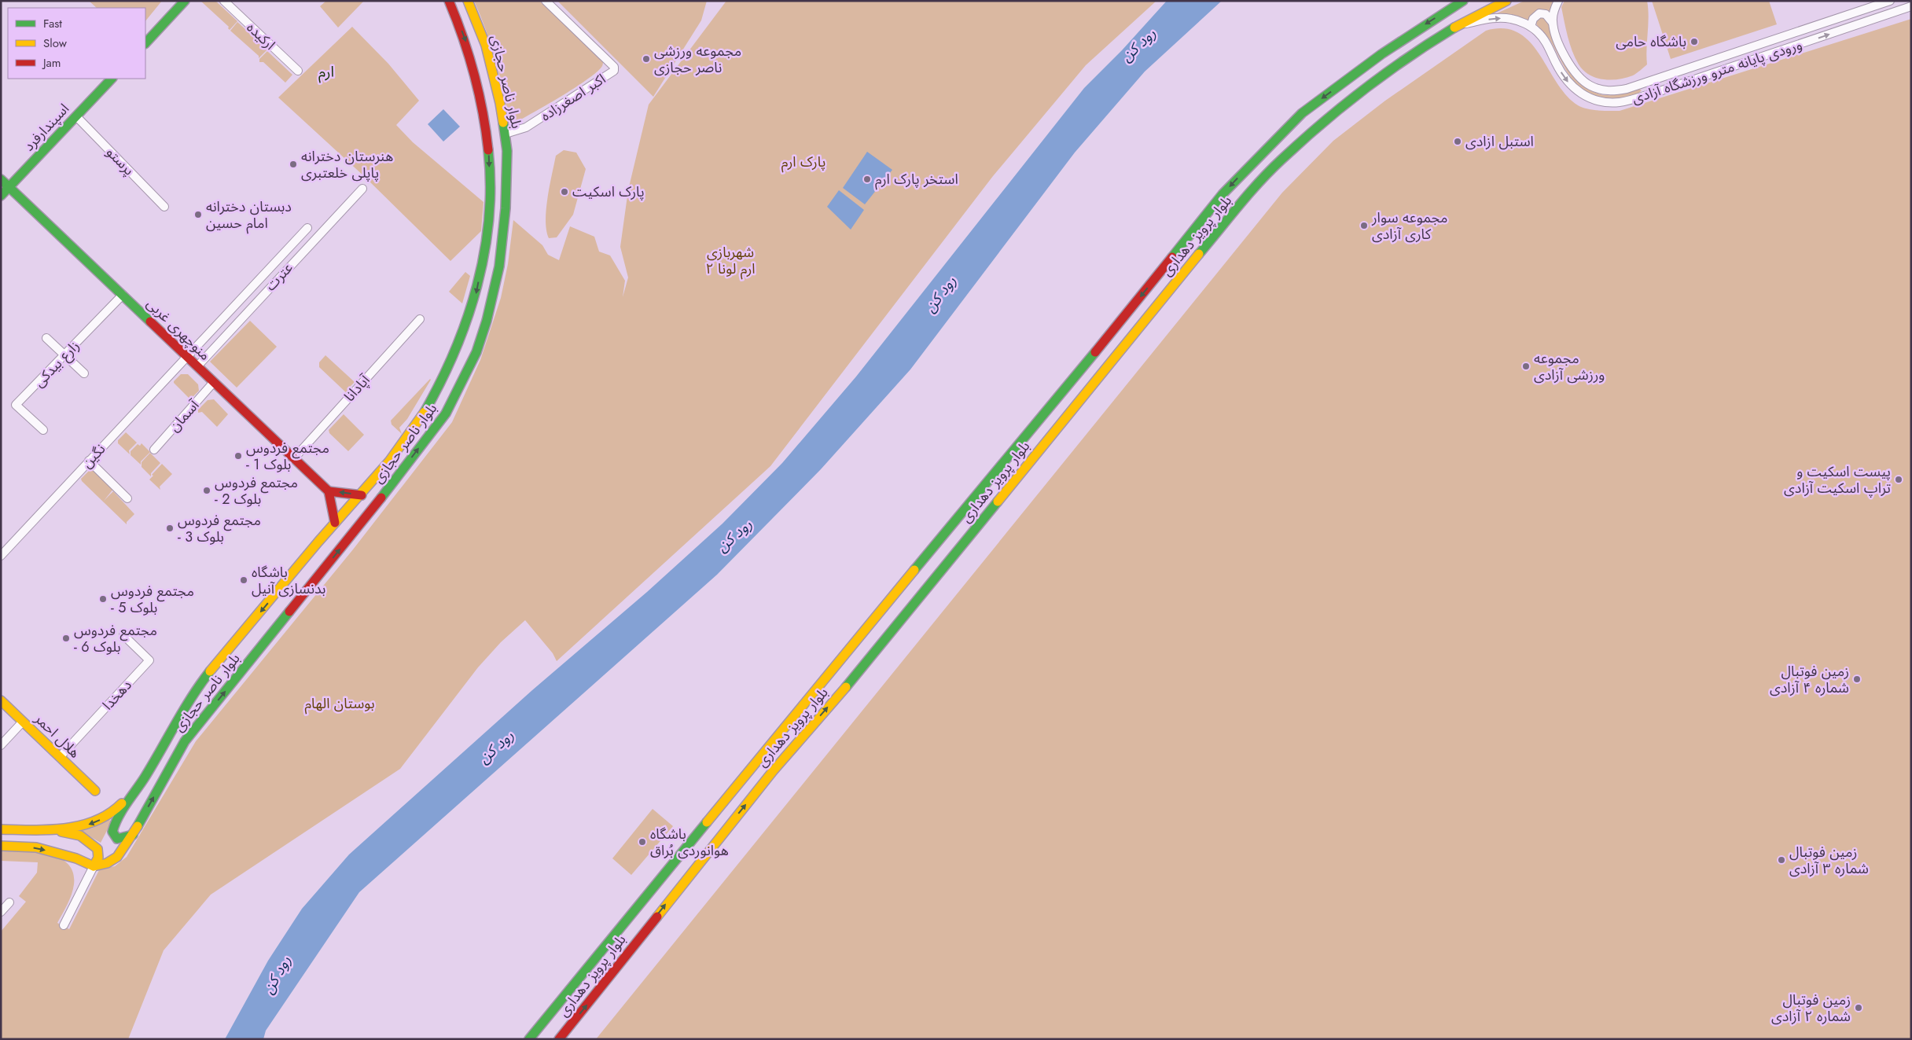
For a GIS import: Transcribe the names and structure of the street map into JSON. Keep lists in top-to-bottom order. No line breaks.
{"streets":{"main road":["بلوار ناصر حجازی","اسپندارفرد","بلوار پرویز دهداری","منوچهری غربی","هلال احمر"],"street":["ارکیده","ورودی پایانه مترو ورزشگاه آزادی","اکبر اصغرزاده","پرستو","عترت","زارع بیدکی","آپادانا","آسمان","نگین","دهخدا"]},"crossings":[["بلوار ناصر حجازی","اکبر اصغرزاده"],["اسپندارفرد","پرستو"],["اسپندارفرد","منوچهری غربی"],["عترت","منوچهری غربی"],["منوچهری غربی","زارع بیدکی"],["منوچهری غربی","آپادانا"],["منوچهری غربی","آسمان"],["منوچهری غربی","نگین"],["دهخدا","هلال احمر"]],"one_way":["ورودی پایانه مترو ورزشگاه آزادی"],"districts":["ارم"],"water":["رود کن"],"parks":["پارک ارم","شهربازی ارم لونا ۲","بوستان الهام"],"places":["باشگاه حامی","مجموعه ورزشی ناصر حجازی","استبل ازادی","هنرستان دخترانه پاپلی خلعتبری","استخر پارک ارم","پارک اسکیت","دبستان دخترانه امام حسین","مجموعه سوار کاری آزادی","مجموعه ورزشی آزادی","مجتمع فردوس - بلوک 1","پیست اسکیت و تراپ اسکیت آزادی","مجتمع فردوس - بلوک 2","مجتمع فردوس - بلوک 3","باشگاه بدنسازی آنیل","مجتمع فردوس - بلوک 5","مجتمع فردوس - بلوک 6","زمین فوتبال شماره ۴ آزادی","باشگاه هوانوردی بُراق","زمین فوتبال شماره ۳ آزادی","زمین فوتبال شماره ۲ آزادی"],"legend":["Fast","Slow","Jam"]}
